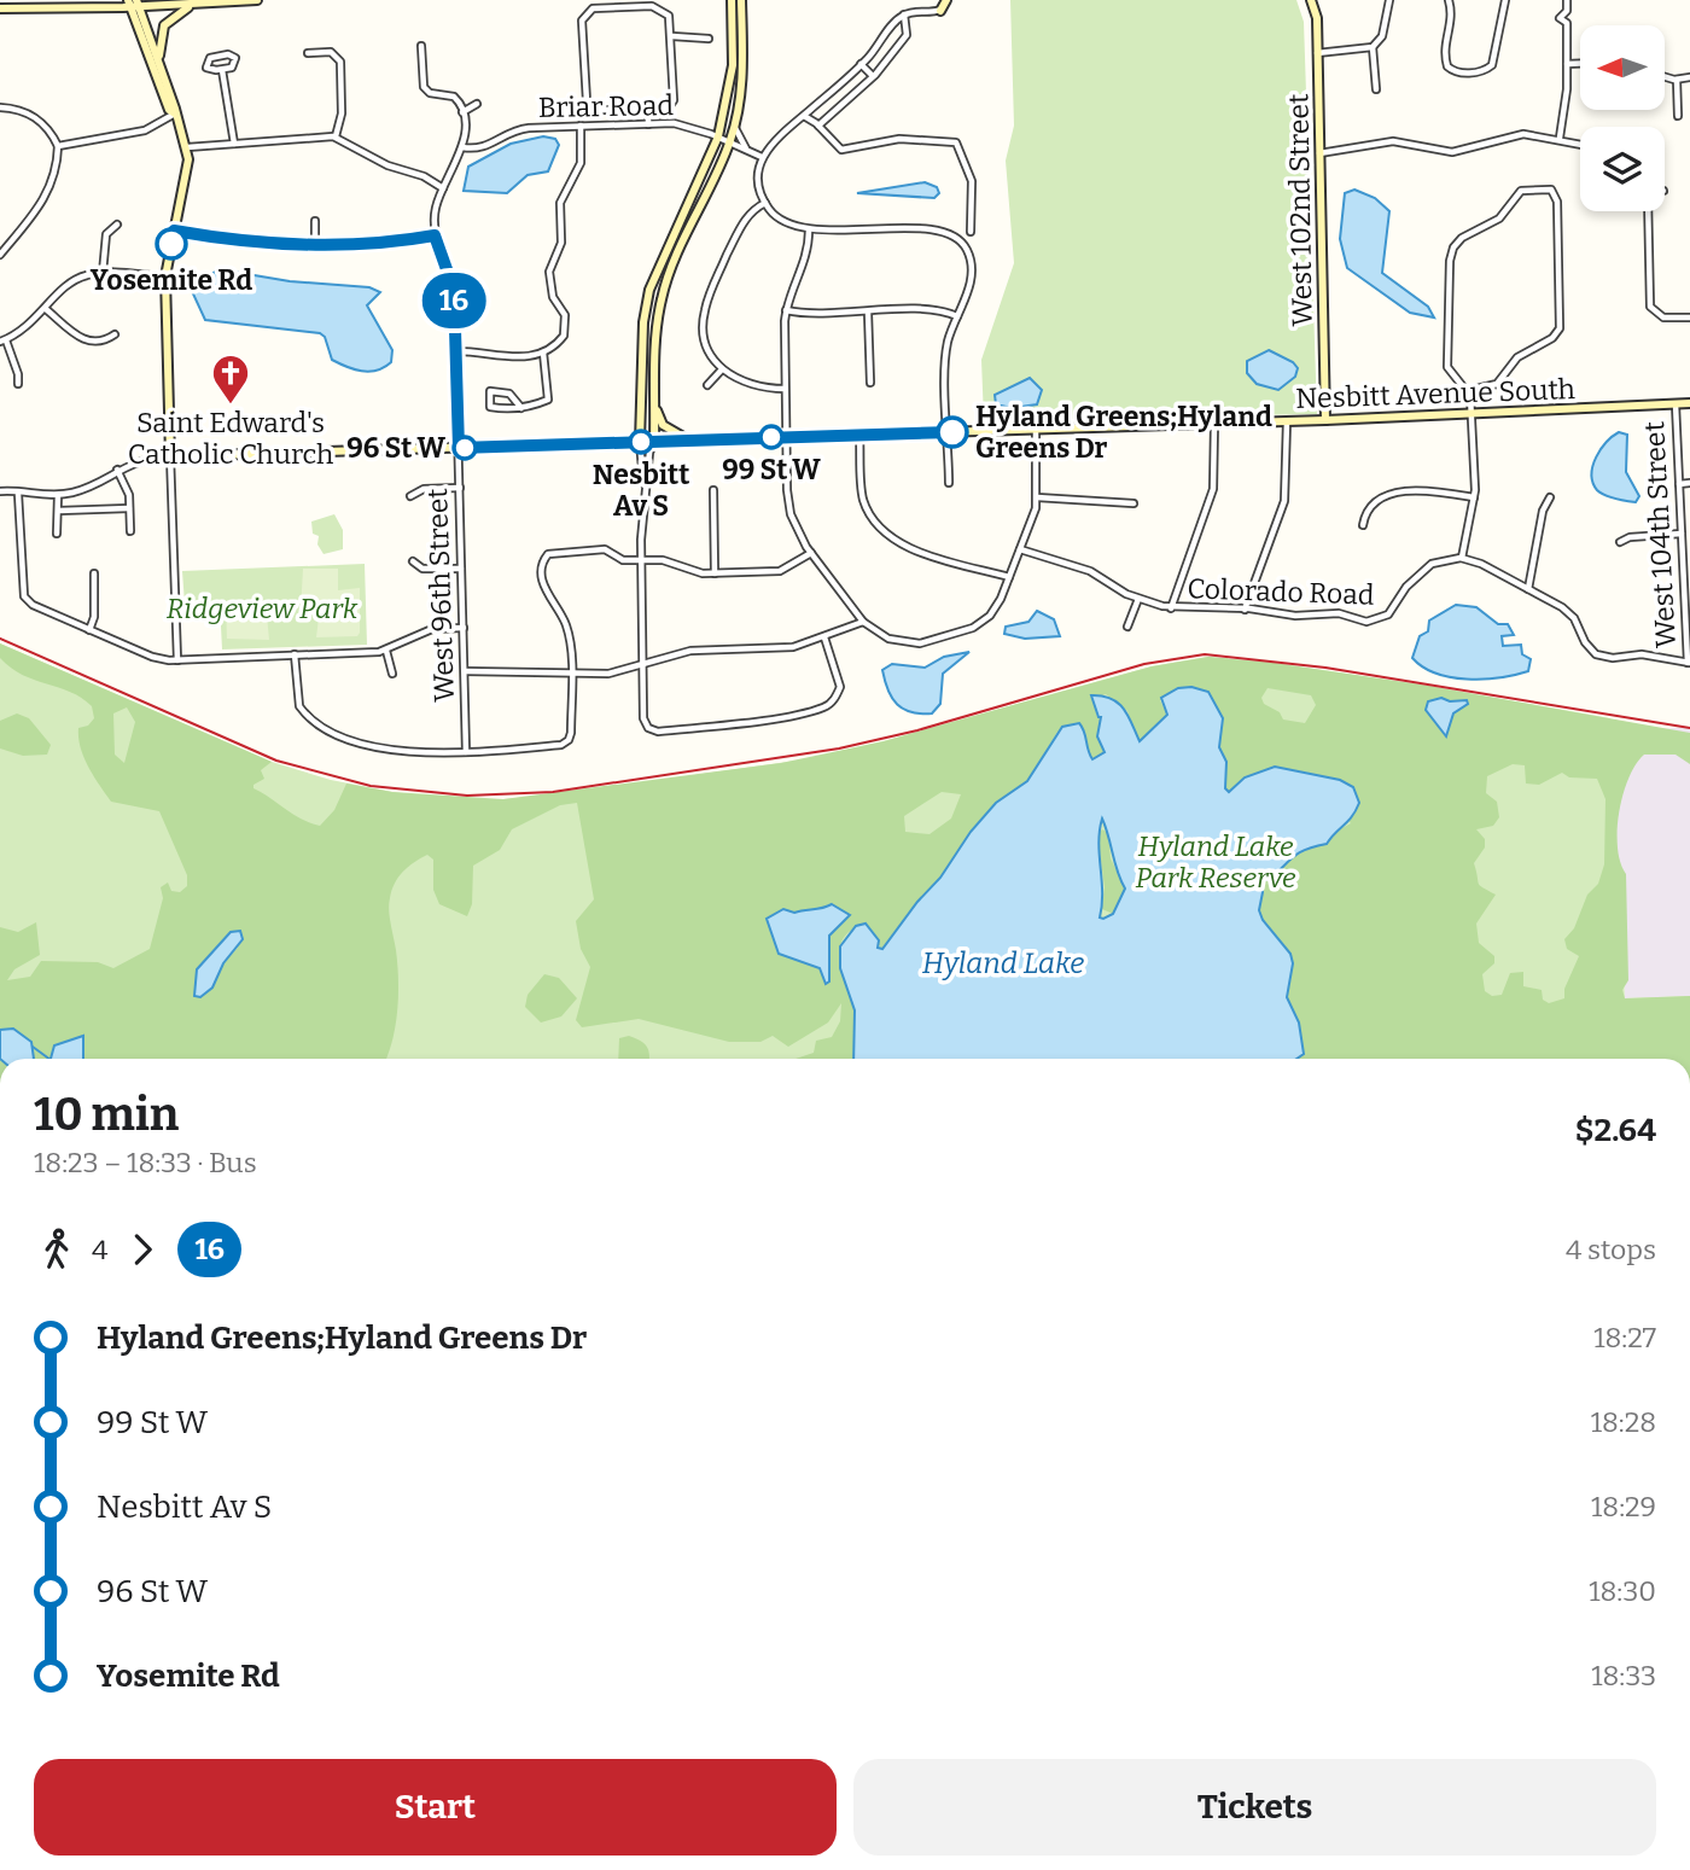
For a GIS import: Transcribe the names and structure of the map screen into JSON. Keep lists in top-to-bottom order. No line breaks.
{"streets":{"street":["Briar Road","West 102nd Street","Nesbitt Avenue South","West 104th Street","Colorado Road","West 96th Street"]},"crossings":[["West 102nd Street","Nesbitt Avenue South"],["Nesbitt Avenue South","West 104th Street"],["Nesbitt Avenue South","West 96th Street"]],"water":["Hyland Lake"],"parks":["Ridgeview Park","Hyland Lake Park Reserve"],"places":{"other":["Yosemite Rd","Hyland Greens;Hyland Greens Dr","99 St W","Nesbitt Av S","96 St W"],"church":["Saint Edward's Catholic Church"]},"lines":["bus line 16"],"north":"left","page":{"on_map":"16","heading":["10 min","18:23 – 18:33 · Bus","$2.64"],"legs":["4","16","4 stops"],"list":[{"name":"Hyland Greens;Hyland Greens Dr","value":"18:27"},{"name":"99 St W","value":"18:28"},{"name":"Nesbitt Av S","value":"18:29"},{"name":"96 St W","value":"18:30"},{"name":"Yosemite Rd","value":"18:33"}],"buttons":["Start","Tickets"]}}
